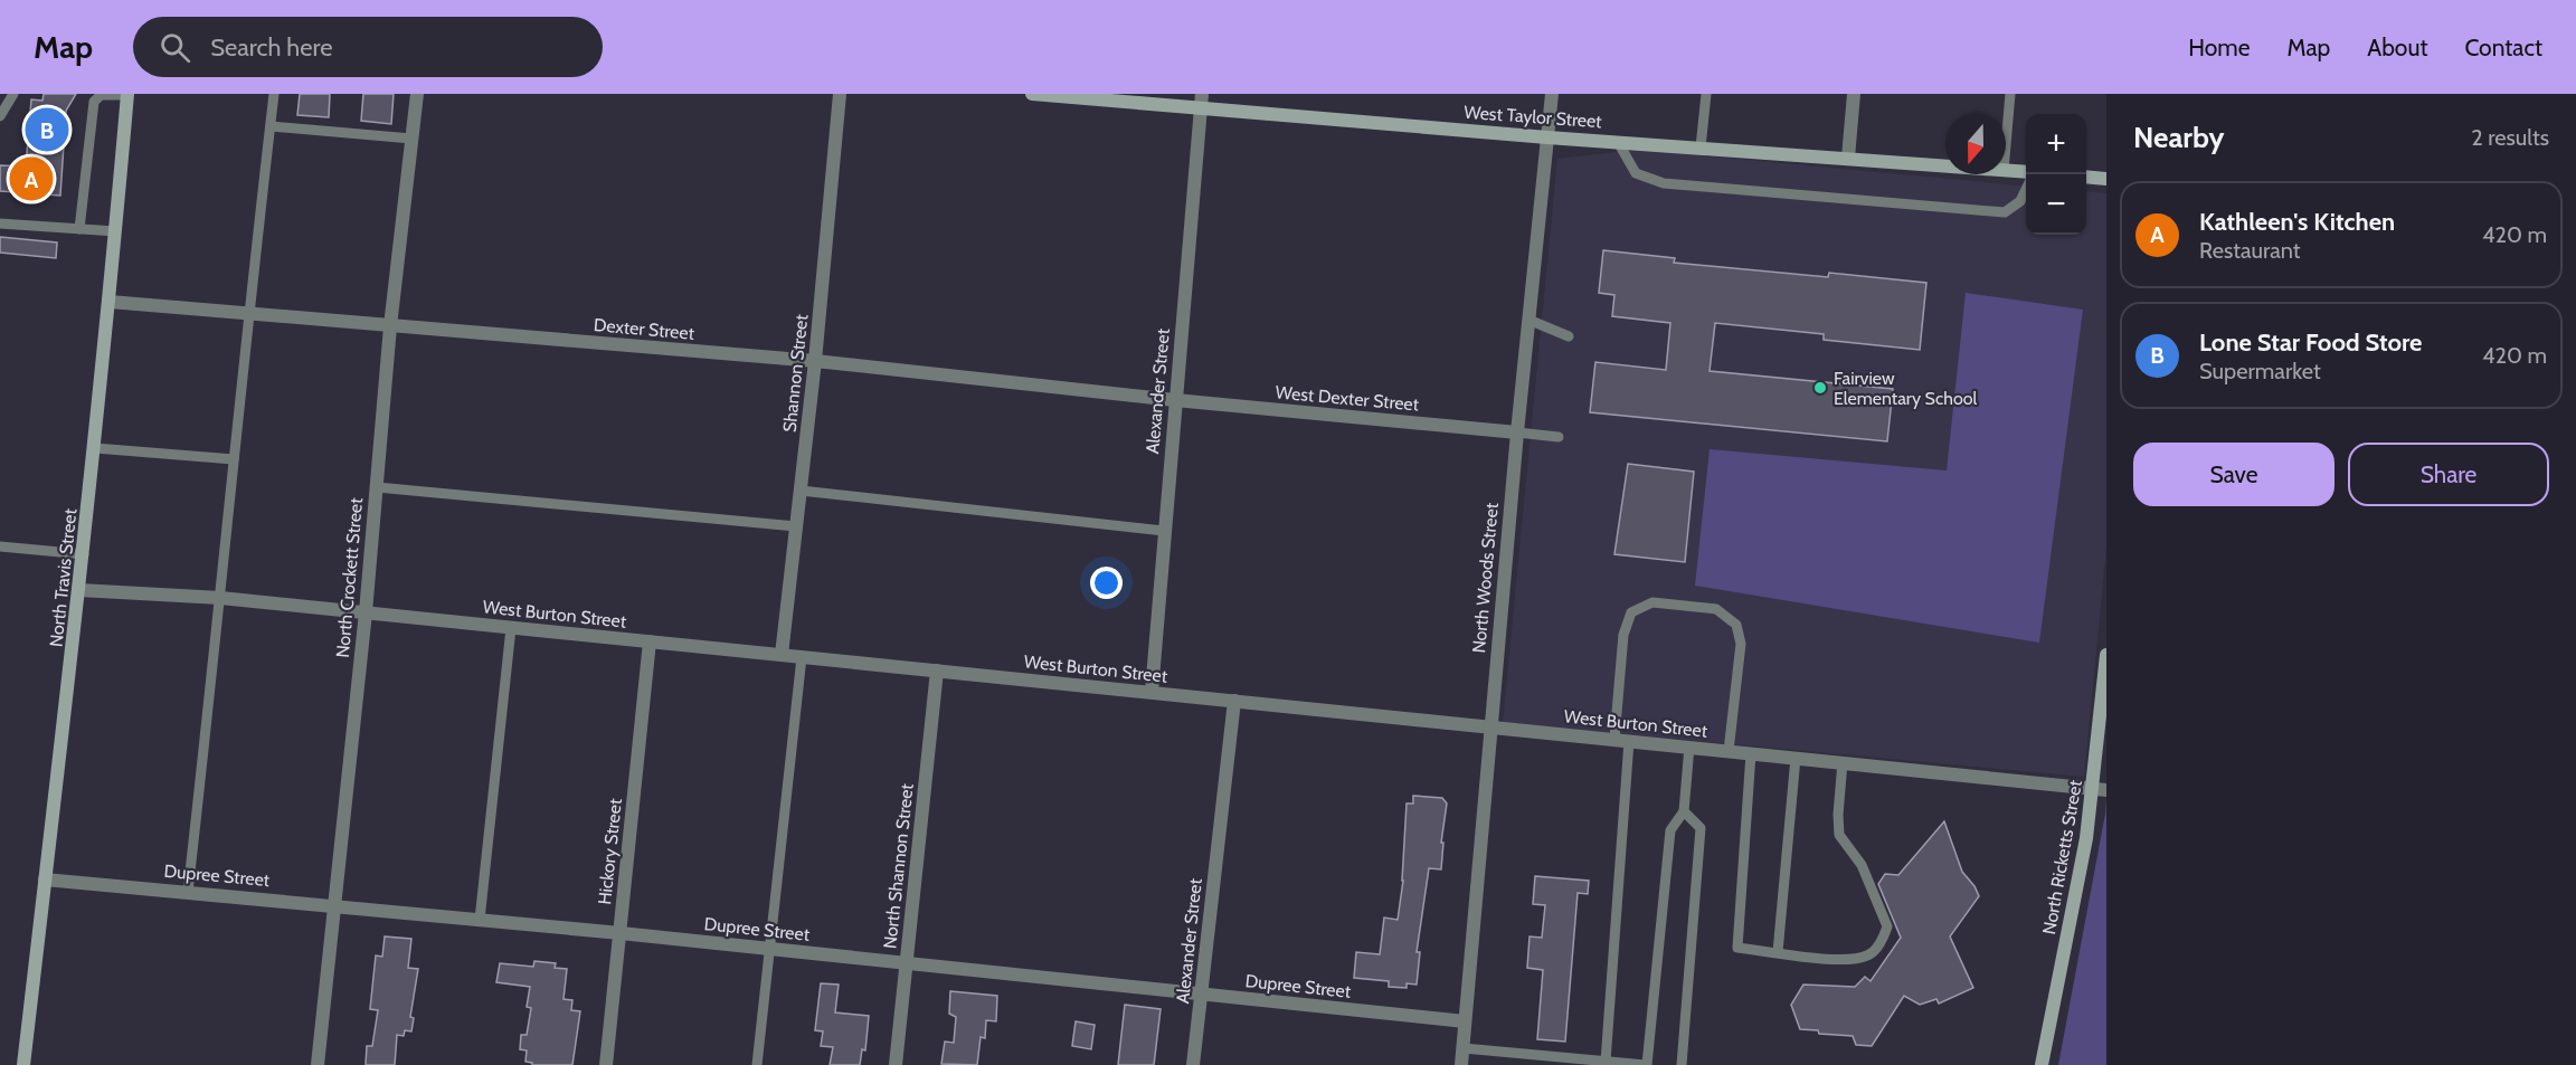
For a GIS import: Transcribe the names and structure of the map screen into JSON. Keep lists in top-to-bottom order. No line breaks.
{"streets":{"main road":["West Taylor Street","North Travis Street","North Ricketts Street"],"street":["Dexter Street","Shannon Street","Alexander Street","West Dexter Street","North Crockett Street","North Woods Street","West Burton Street","Hickory Street","North Shannon Street","Dupree Street"]},"crossings":[["West Taylor Street","Alexander Street"],["West Taylor Street","North Woods Street"],["Dexter Street","Shannon Street"],["Dexter Street","Alexander Street"],["Dexter Street","West Dexter Street"],["Dexter Street","North Travis Street"],["Dexter Street","North Crockett Street"],["Shannon Street","West Burton Street"],["Alexander Street","West Dexter Street"],["Alexander Street","West Burton Street"],["Alexander Street","Dupree Street"],["West Dexter Street","North Woods Street"],["North Travis Street","West Burton Street"],["North Travis Street","Dupree Street"],["North Crockett Street","West Burton Street"],["North Crockett Street","Dupree Street"],["North Woods Street","West Burton Street"],["North Woods Street","Dupree Street"],["West Burton Street","Hickory Street"],["West Burton Street","North Ricketts Street"],["West Burton Street","North Shannon Street"],["Hickory Street","Dupree Street"],["North Shannon Street","Dupree Street"]],"places":["Fairview Elementary School"],"north":"bottom","page":{"header":"Map","search":"Search here","nav":["Home","Map","About","Contact"],"heading":["Nearby","2 results"],"pins":["B","A"],"map_buttons":["+","−"],"list":[{"mark":"A","name":"Kathleen's Kitchen","note":"Restaurant","value":"420 m"},{"mark":"B","name":"Lone Star Food Store","note":"Supermarket","value":"420 m"}],"buttons":["Save","Share"]}}
